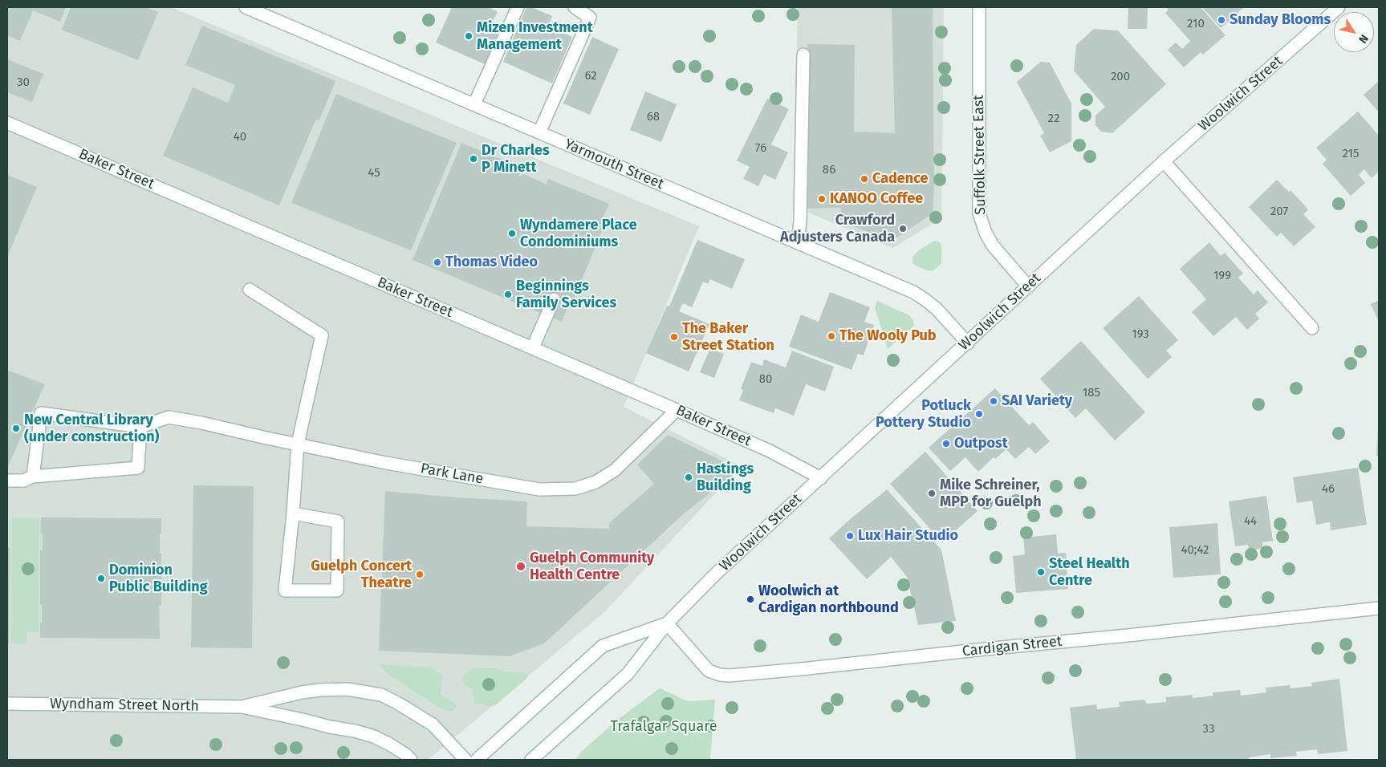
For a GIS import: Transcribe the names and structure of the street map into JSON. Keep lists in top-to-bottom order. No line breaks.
{"streets":{"street":["Woolwich Street","Suffolk Street East","Yarmouth Street","Baker Street","Park Lane","Cardigan Street","Wyndham Street North"]},"crossings":[["Woolwich Street","Suffolk Street East"],["Woolwich Street","Yarmouth Street"],["Woolwich Street","Baker Street"],["Woolwich Street","Cardigan Street"],["Baker Street","Park Lane"]],"parks":["Trafalgar Square"],"places":["Sunday Blooms","Mizen Investment Management","Dr Charles P Minett","Cadence","KANOO Coffee","Crawford Adjusters Canada","Wyndamere Place Condominiums","Thomas Video","Beginnings Family Services","The Wooly Pub","The Baker Street Station","SAI Variety","Potluck Pottery Studio","New Central Library (under construction)","Outpost","Hastings Building","Mike Schreiner, MPP for Guelph","Lux Hair Studio","Guelph Community Health Centre","Steel Health Centre","Guelph Concert Theatre","Dominion Public Building","Woolwich at Cardigan northbound"],"house_numbers":["210","62","200","30","68","22","40","76","215","86","45","207","199","193","80","185","46","44","40;42","33"],"north":"bottom right"}
